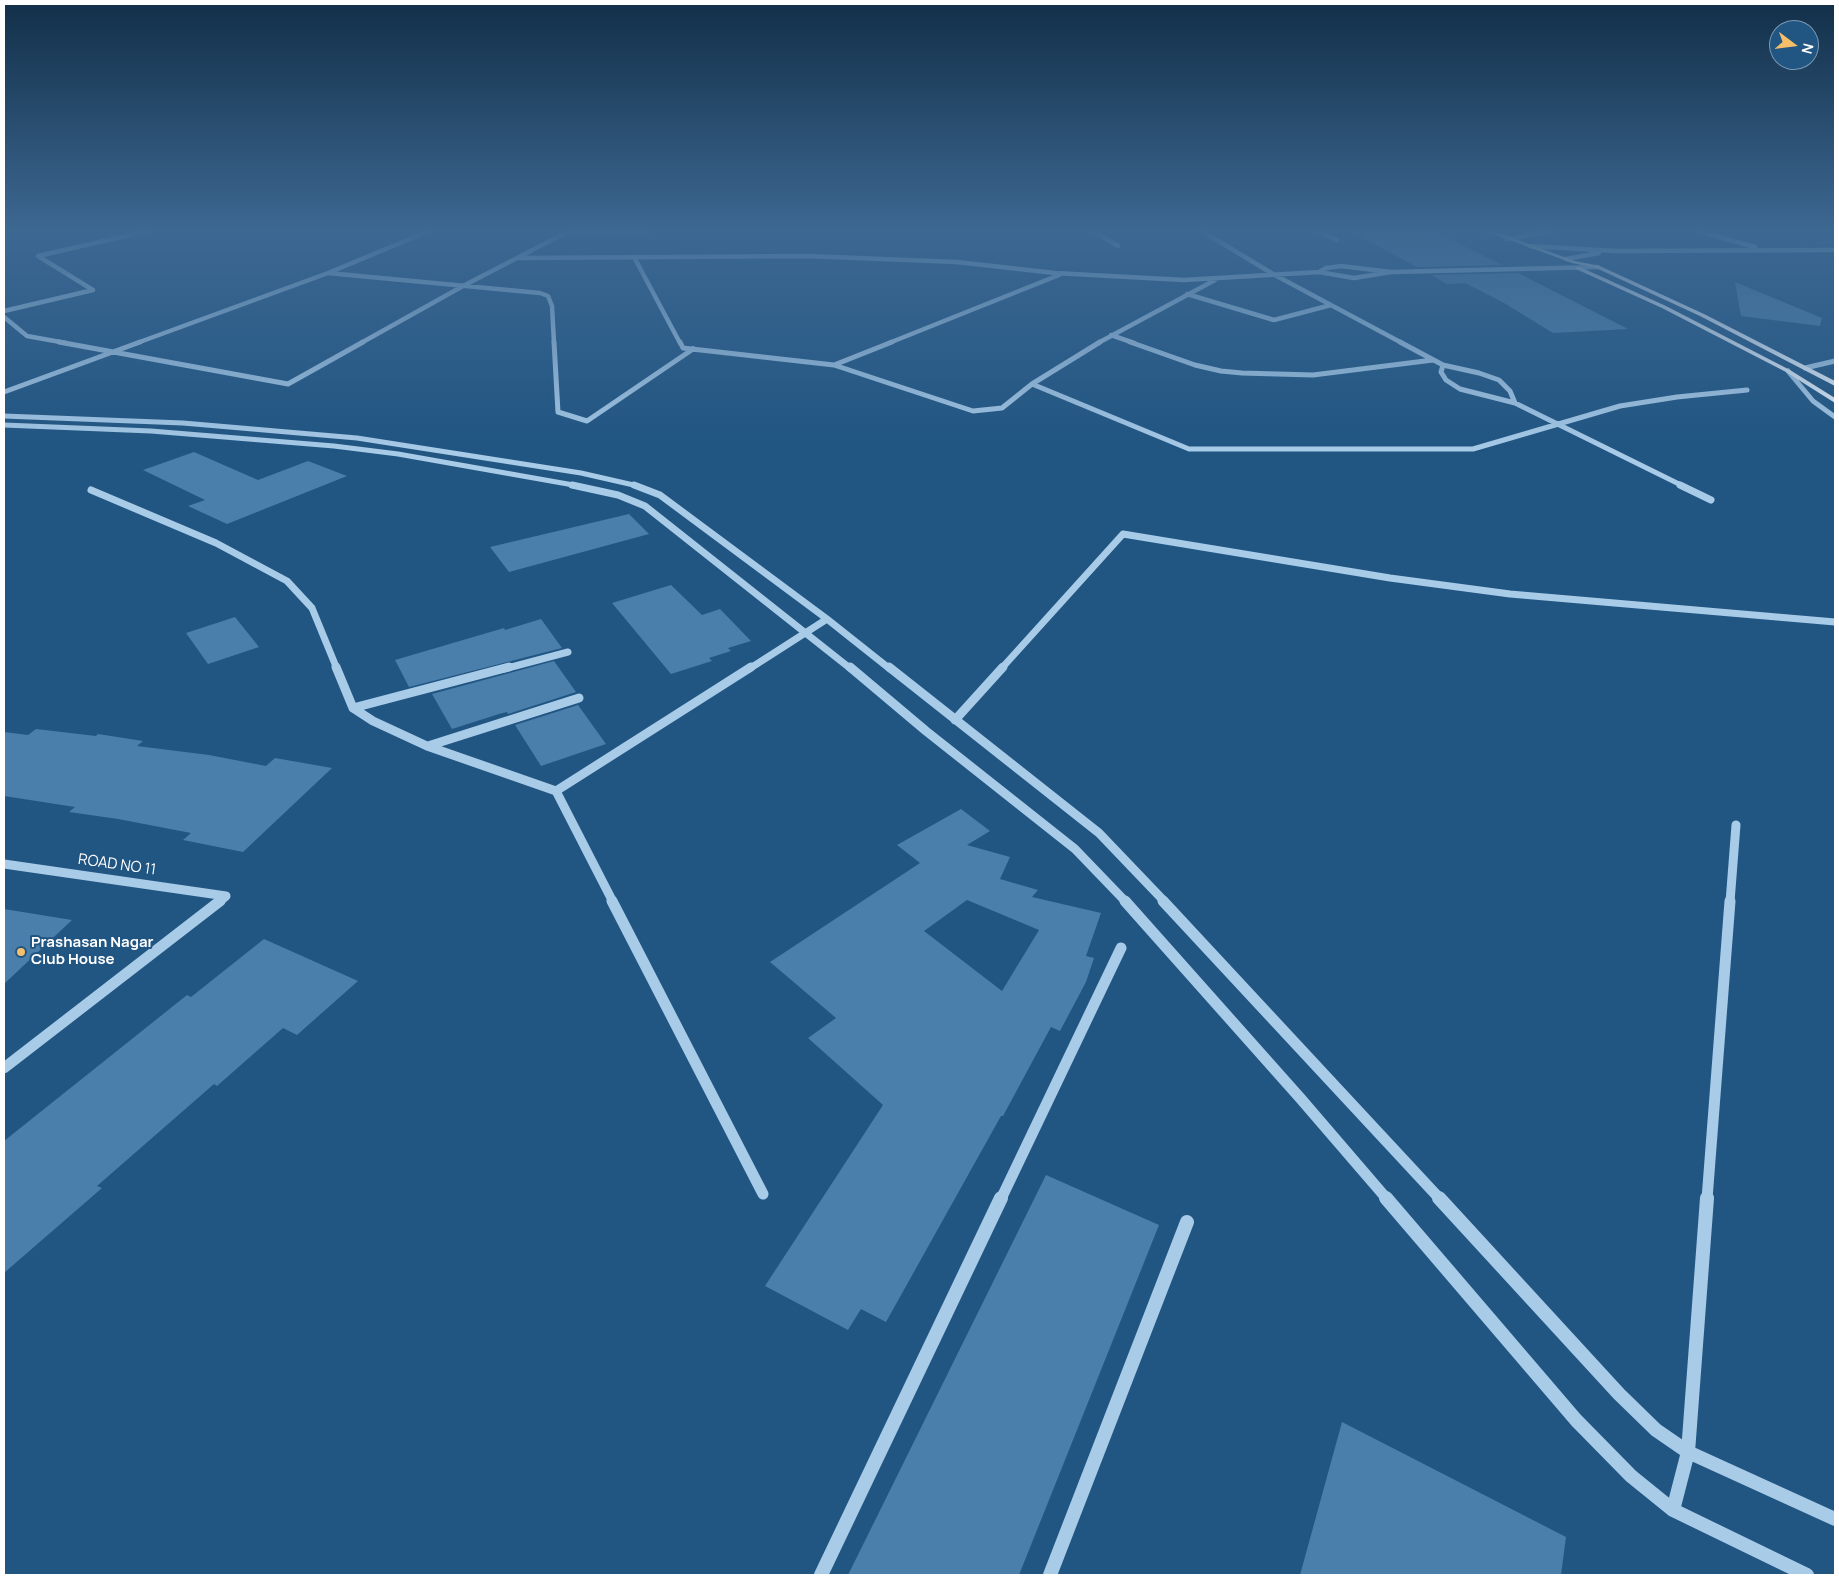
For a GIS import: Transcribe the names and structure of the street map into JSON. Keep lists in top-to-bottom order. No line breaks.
{"streets":{"street":["ROAD NO 11"]},"places":["Prashasan Nagar Club House"],"north":"right"}
